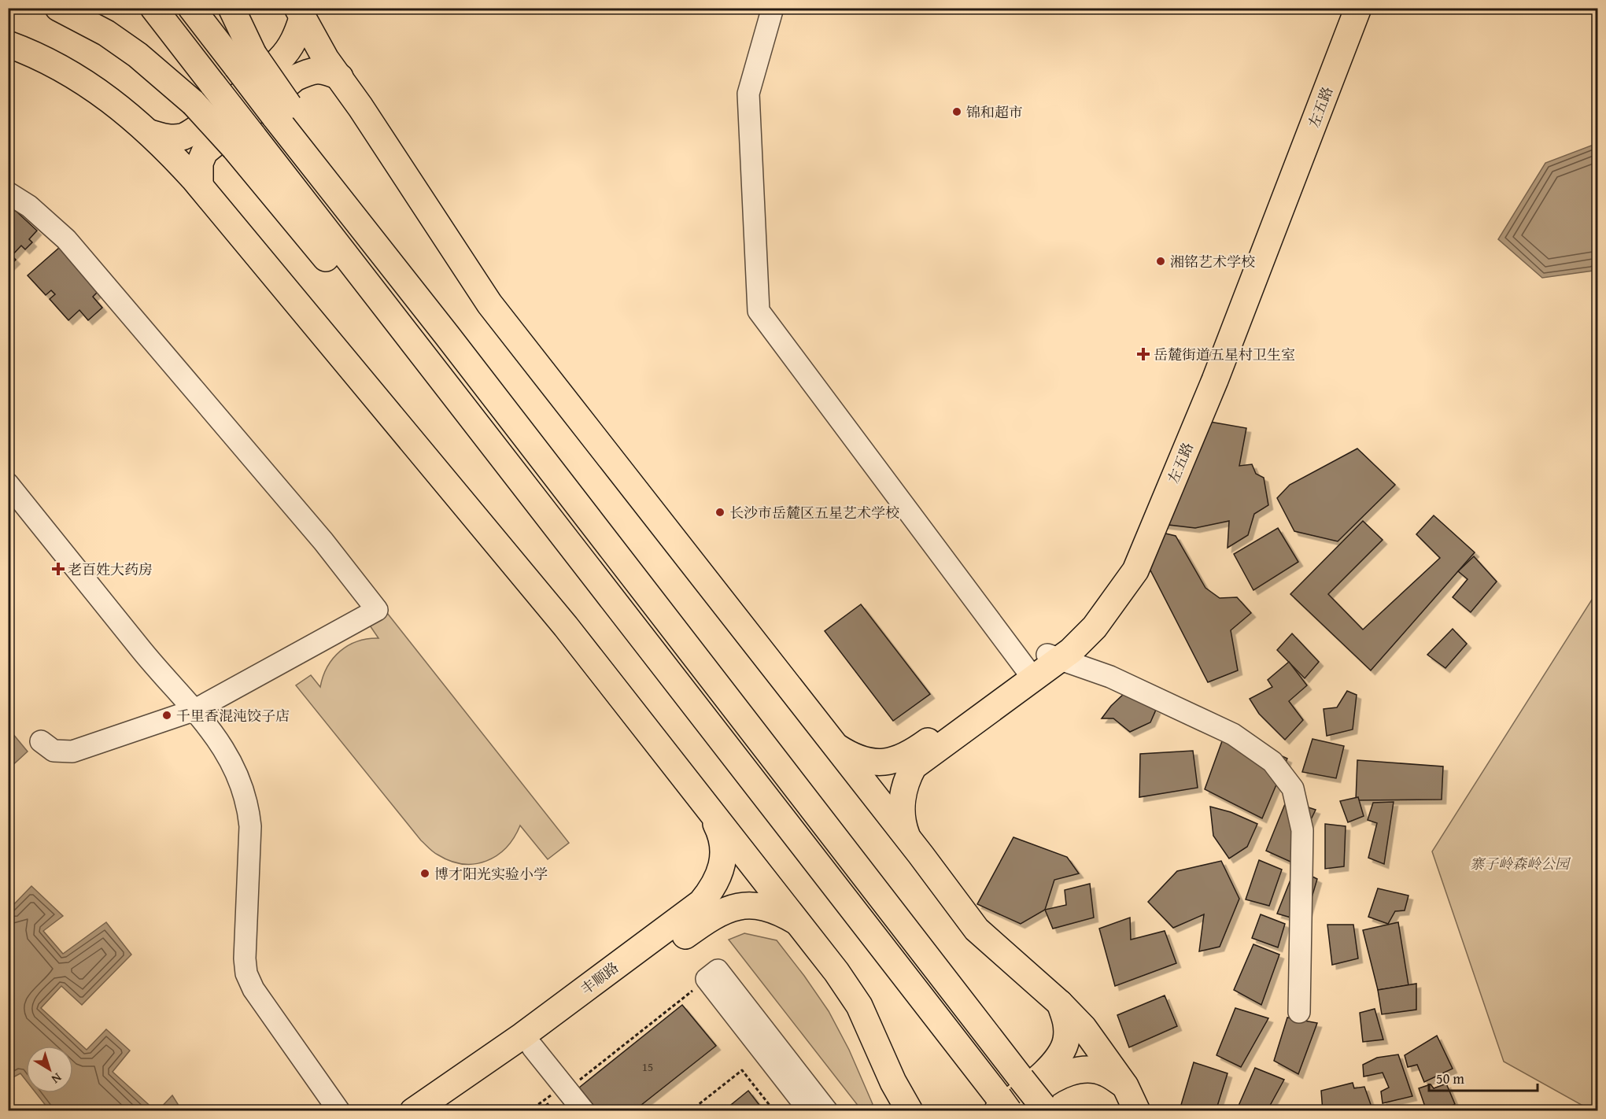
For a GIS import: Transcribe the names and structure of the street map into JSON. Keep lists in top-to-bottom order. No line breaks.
{"streets":{"main road":["左五路","丰顺路"]},"parks":["寨子岭森岭公园"],"places":{"other":["锦和超市","湘铭艺术学校","长沙市岳麓区五星艺术学校","千里香混沌饺子店","博才阳光实验小学"],"health":["岳麓街道五星村卫生室","老百姓大药房"]},"house_numbers":["15"],"scale_bar":"50 m","north":"bottom right"}
